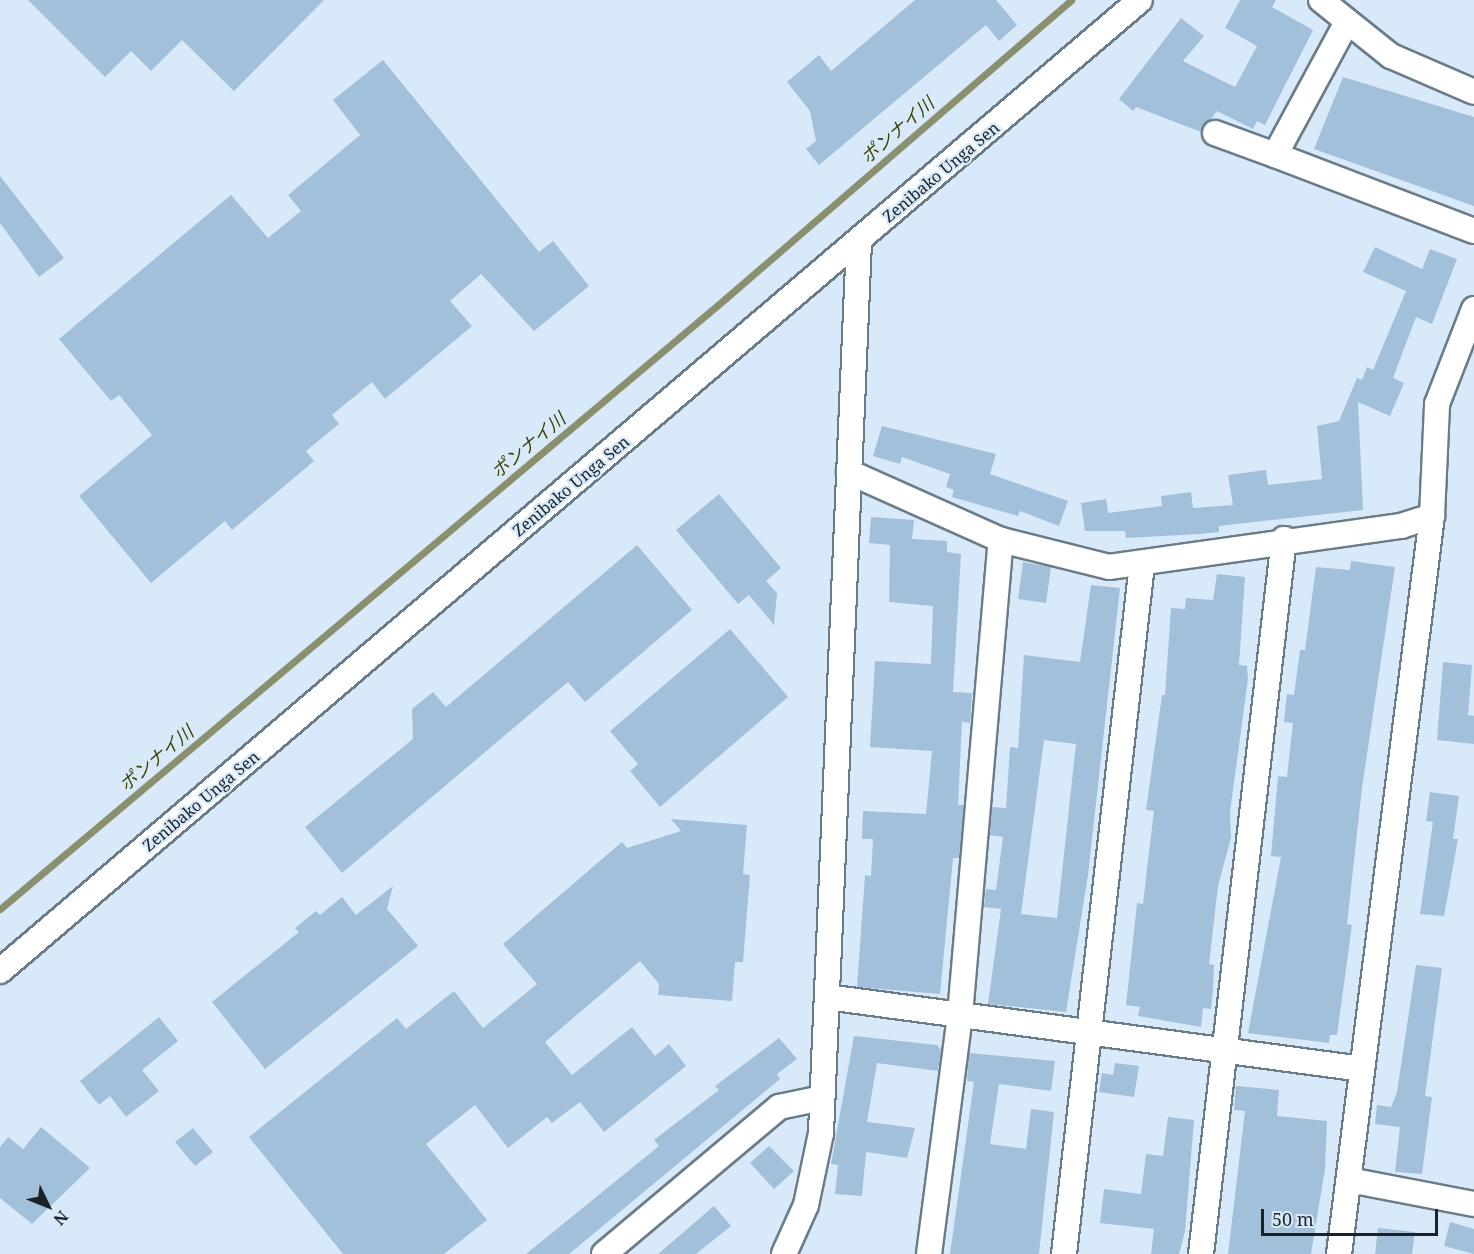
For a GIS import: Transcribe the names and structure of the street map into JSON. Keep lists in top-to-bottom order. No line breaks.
{"streets":{"street":["Zenibako Unga Sen"]},"water":["ポンナイ川"],"scale_bar":"50 m","north":"bottom right"}
